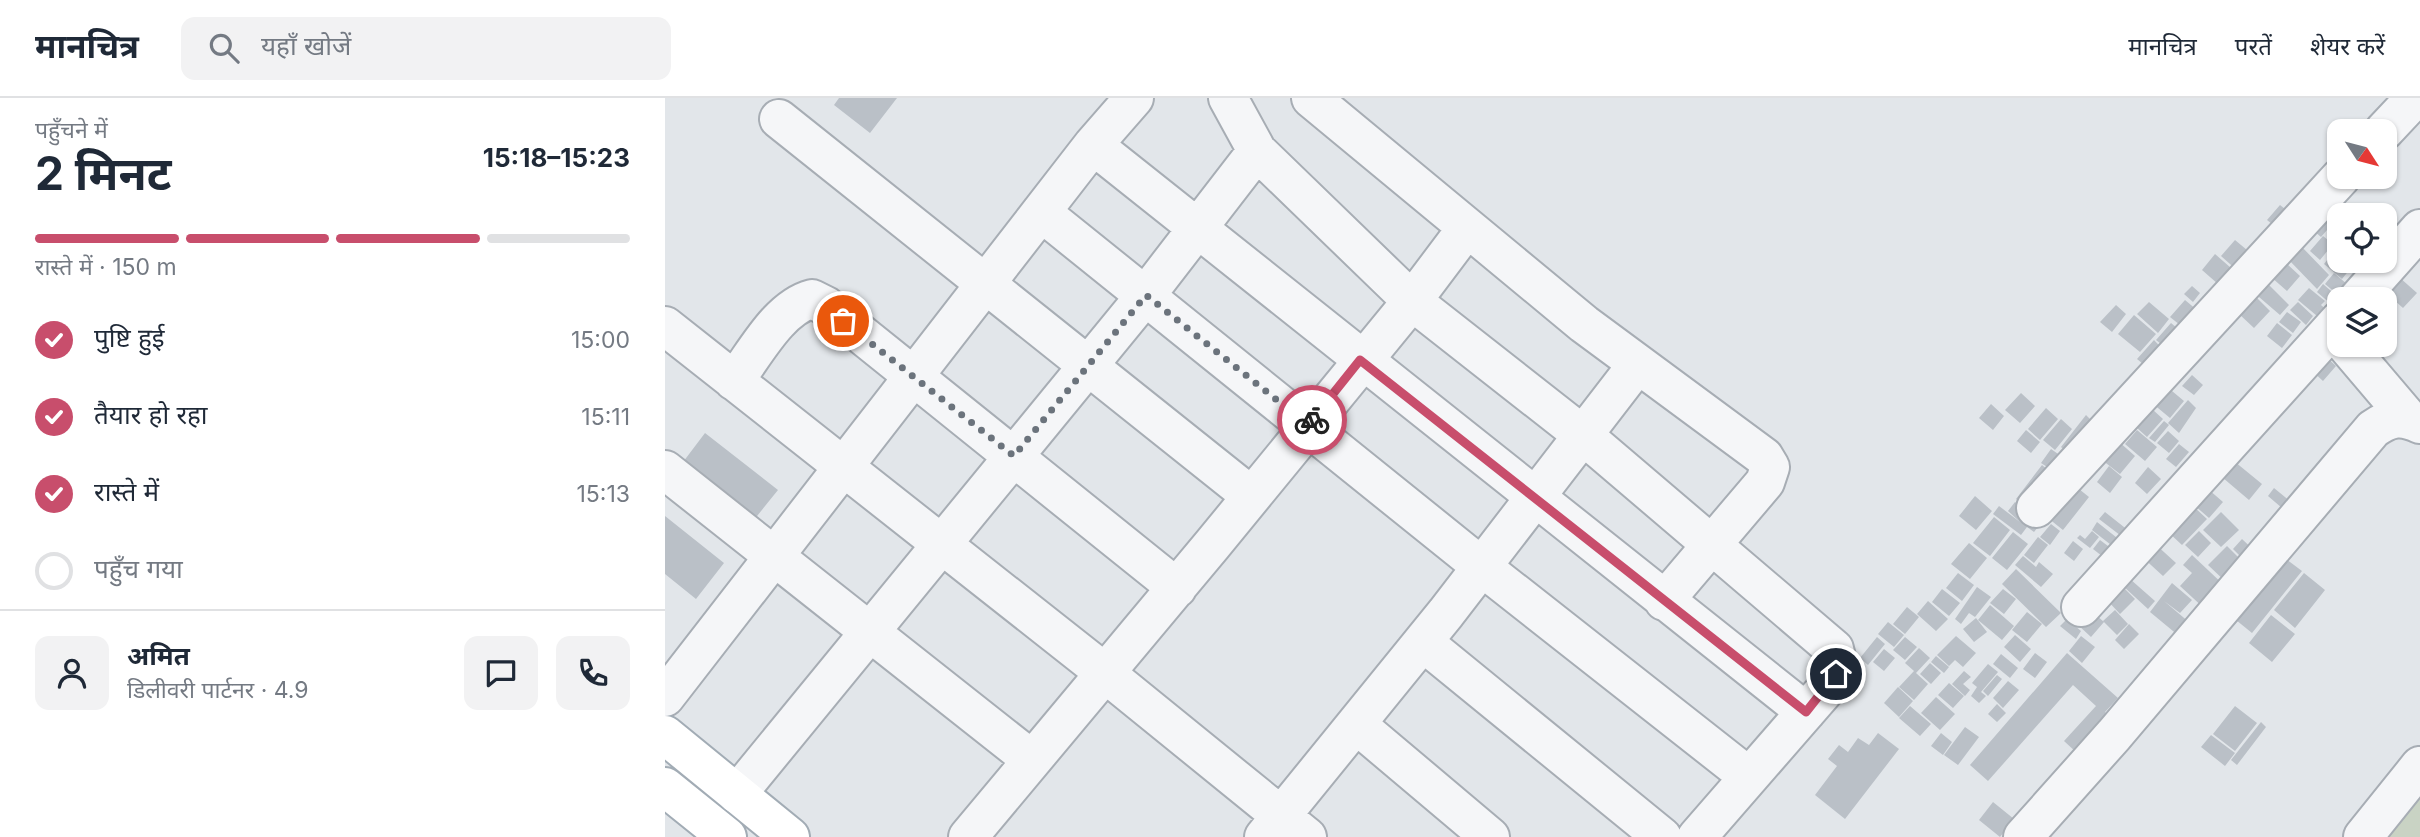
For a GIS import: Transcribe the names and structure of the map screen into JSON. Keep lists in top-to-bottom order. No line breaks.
{"north":"bottom right","page":{"header":"मानचित्र","search":"यहाँ खोजें","nav":["मानचित्र","परतें","शेयर करें"],"heading":["2 मिनट","पहुँचने में","15:18–15:23"],"panel":["अमित","डिलीवरी पार्टनर · 4.9"],"bar":"रास्ते में · 150 m","list":[["पुष्टि हुई","15:00"],["तैयार हो रहा","15:11"],["रास्ते में","15:13"],"पहुँच गया"]}}
